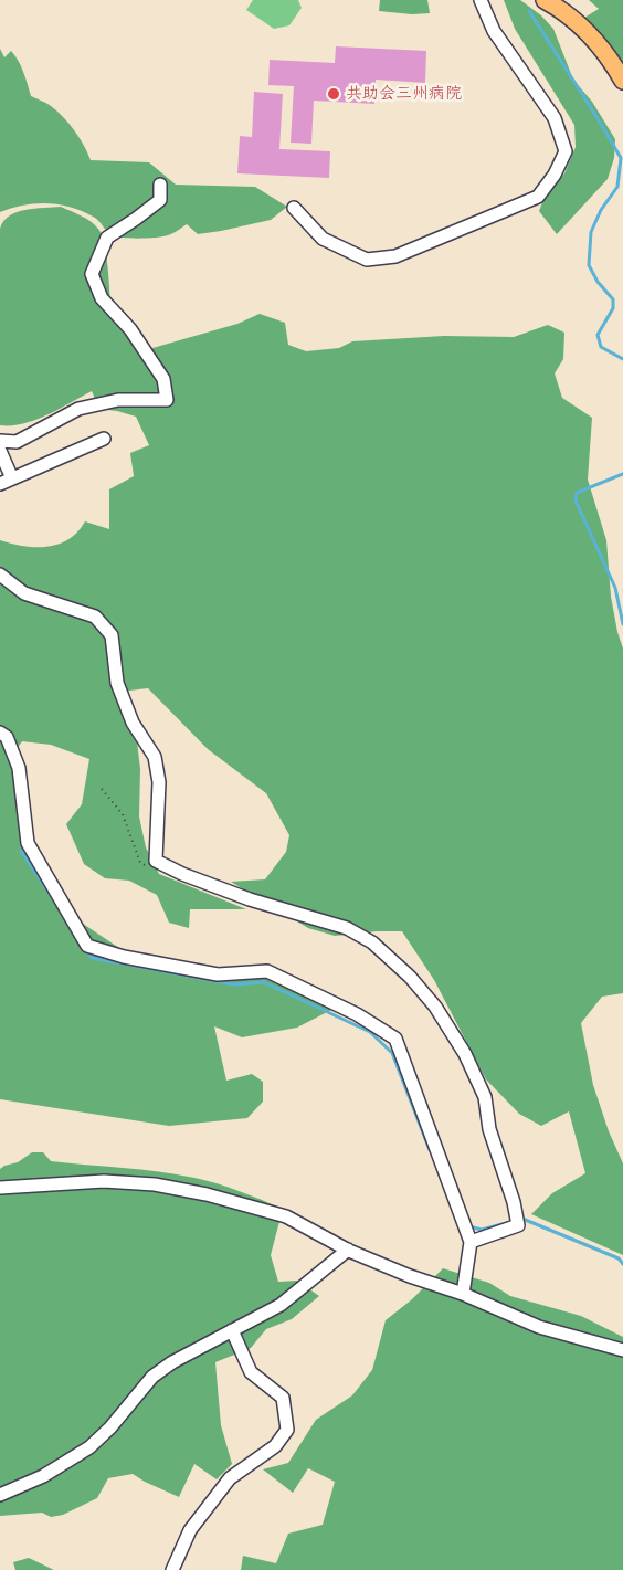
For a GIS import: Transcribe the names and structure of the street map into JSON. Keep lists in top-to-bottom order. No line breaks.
{"places":["共助会三州病院"]}
